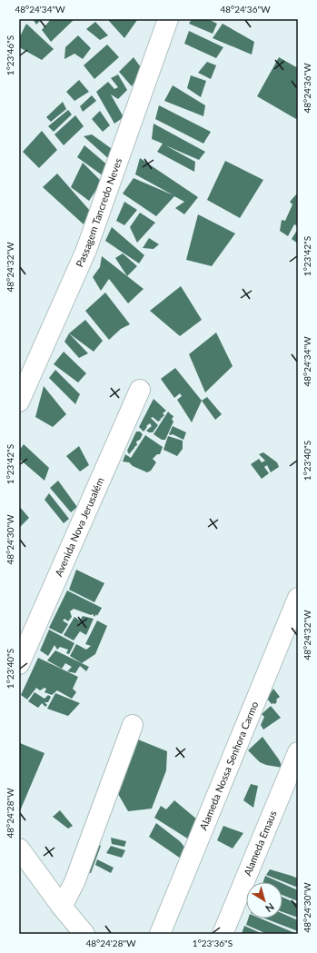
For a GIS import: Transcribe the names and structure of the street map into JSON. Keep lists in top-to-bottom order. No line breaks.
{"streets":{"street":["Passagem Tancredo Neves","Avenida Nova Jerusalém","Alameda Nossa Senhora Carmo","Alameda Emaus"]},"north":"bottom right","coordinates":["48°24'34\"W","48°24'36\"W","1°23'46\"S","1°23'42\"S","48°24'32\"W","1°23'40\"S","48°24'30\"W","48°24'28\"W","1°23'36\"S"]}
